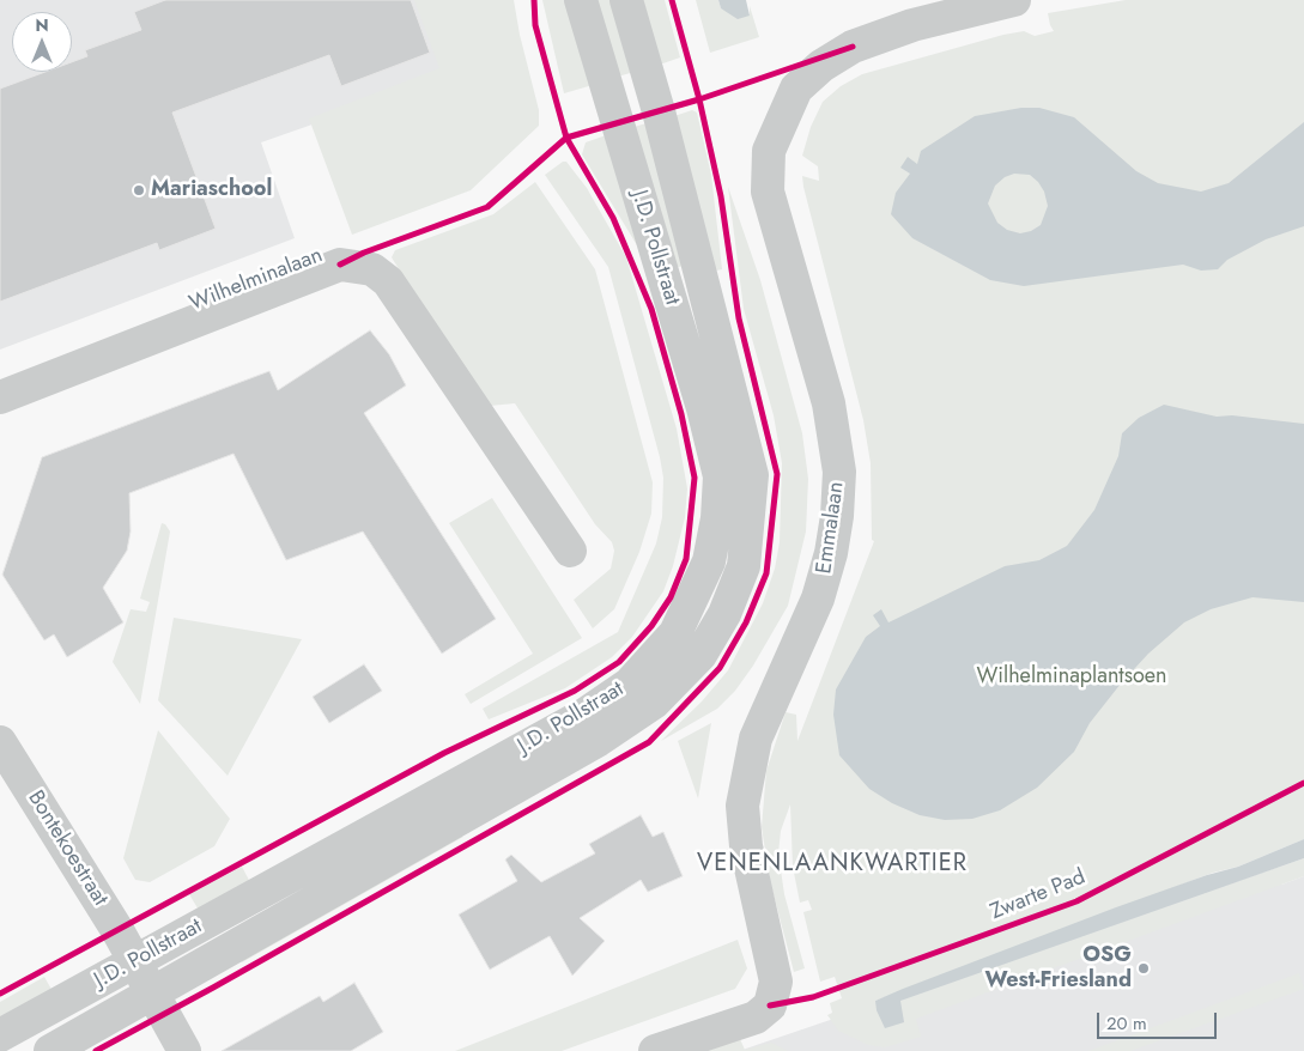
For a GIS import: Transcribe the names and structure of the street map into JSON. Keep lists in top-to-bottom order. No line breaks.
{"streets":{"street":["J.D. Pollstraat","Wilhelminalaan","Emmalaan","Bontekoestraat"],"cycle path":["Zwarte Pad"]},"crossings":[["J.D. Pollstraat","Bontekoestraat"]],"districts":["VENENLAANKWARTIER"],"parks":["Wilhelminaplantsoen"],"places":["Mariaschool","OSG West-Friesland"],"scale_bar":"20 m","north":"top"}
